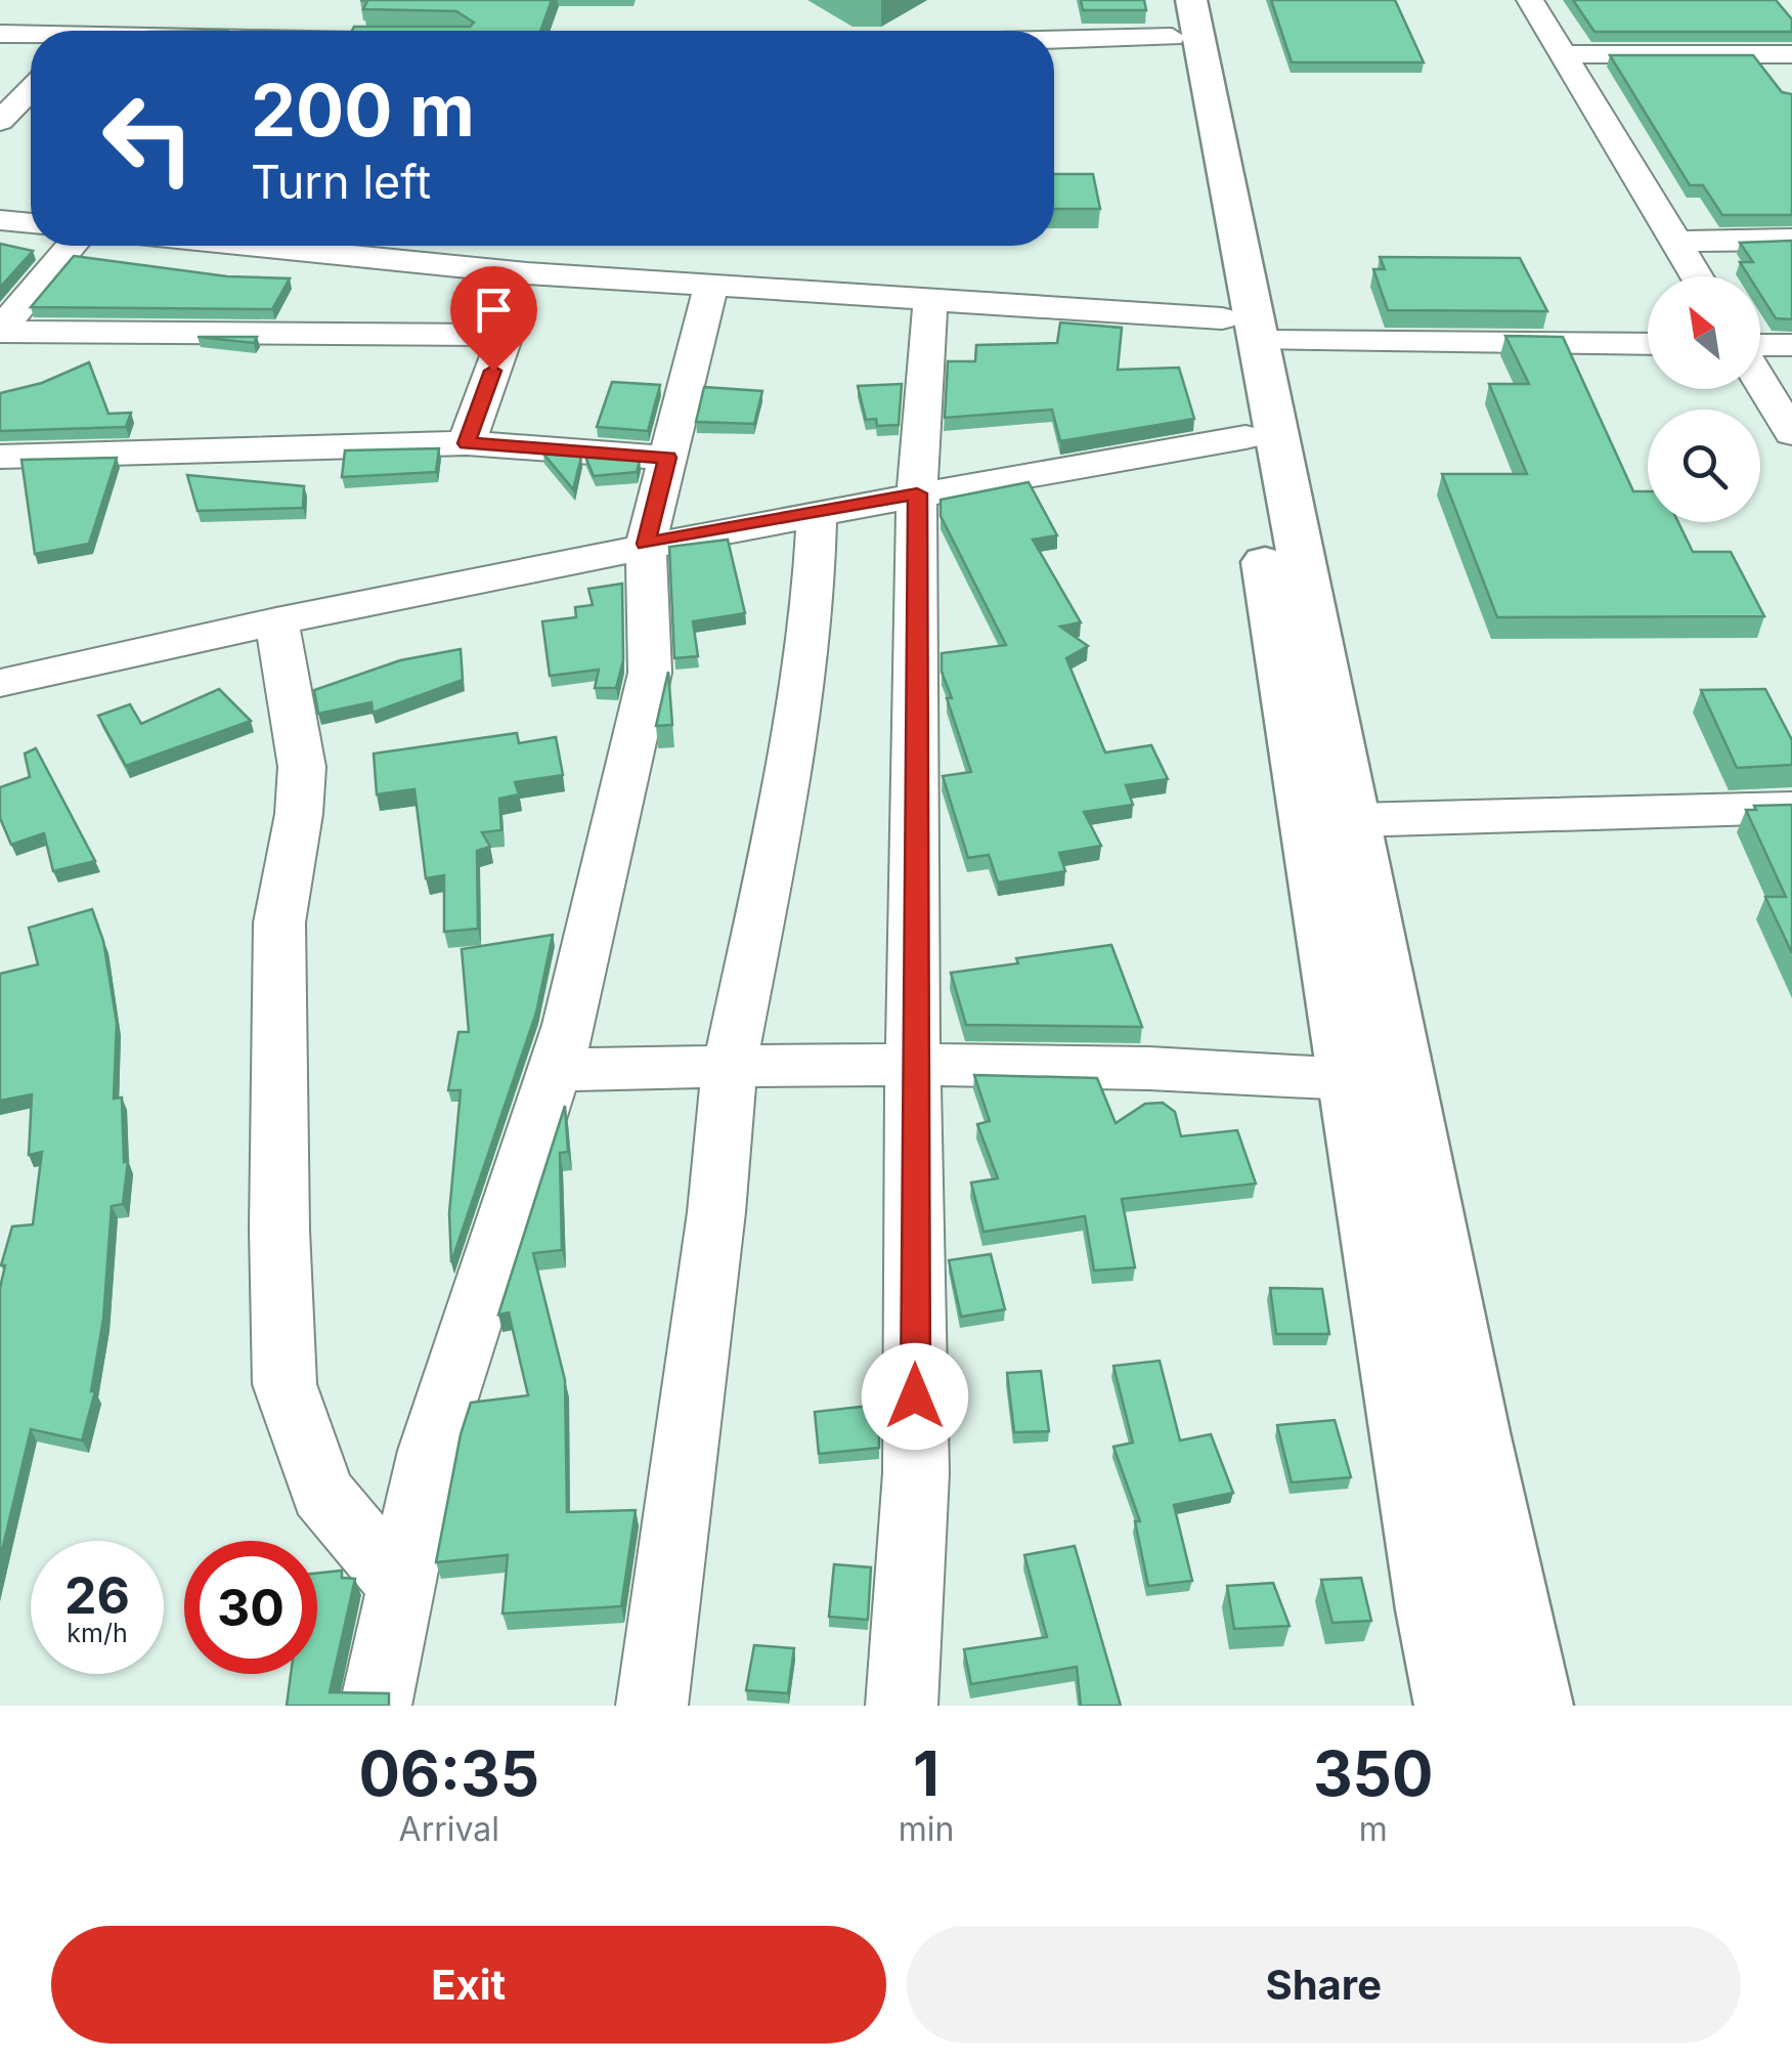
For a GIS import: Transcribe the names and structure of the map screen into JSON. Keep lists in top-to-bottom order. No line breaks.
{"north":"top left","page":{"turn":["200 m","Turn left"],"speed":"26 km/h","limit":"30","eta":["06:35","Arrival","1","min","350","m"],"buttons":["Exit","Share"]}}
